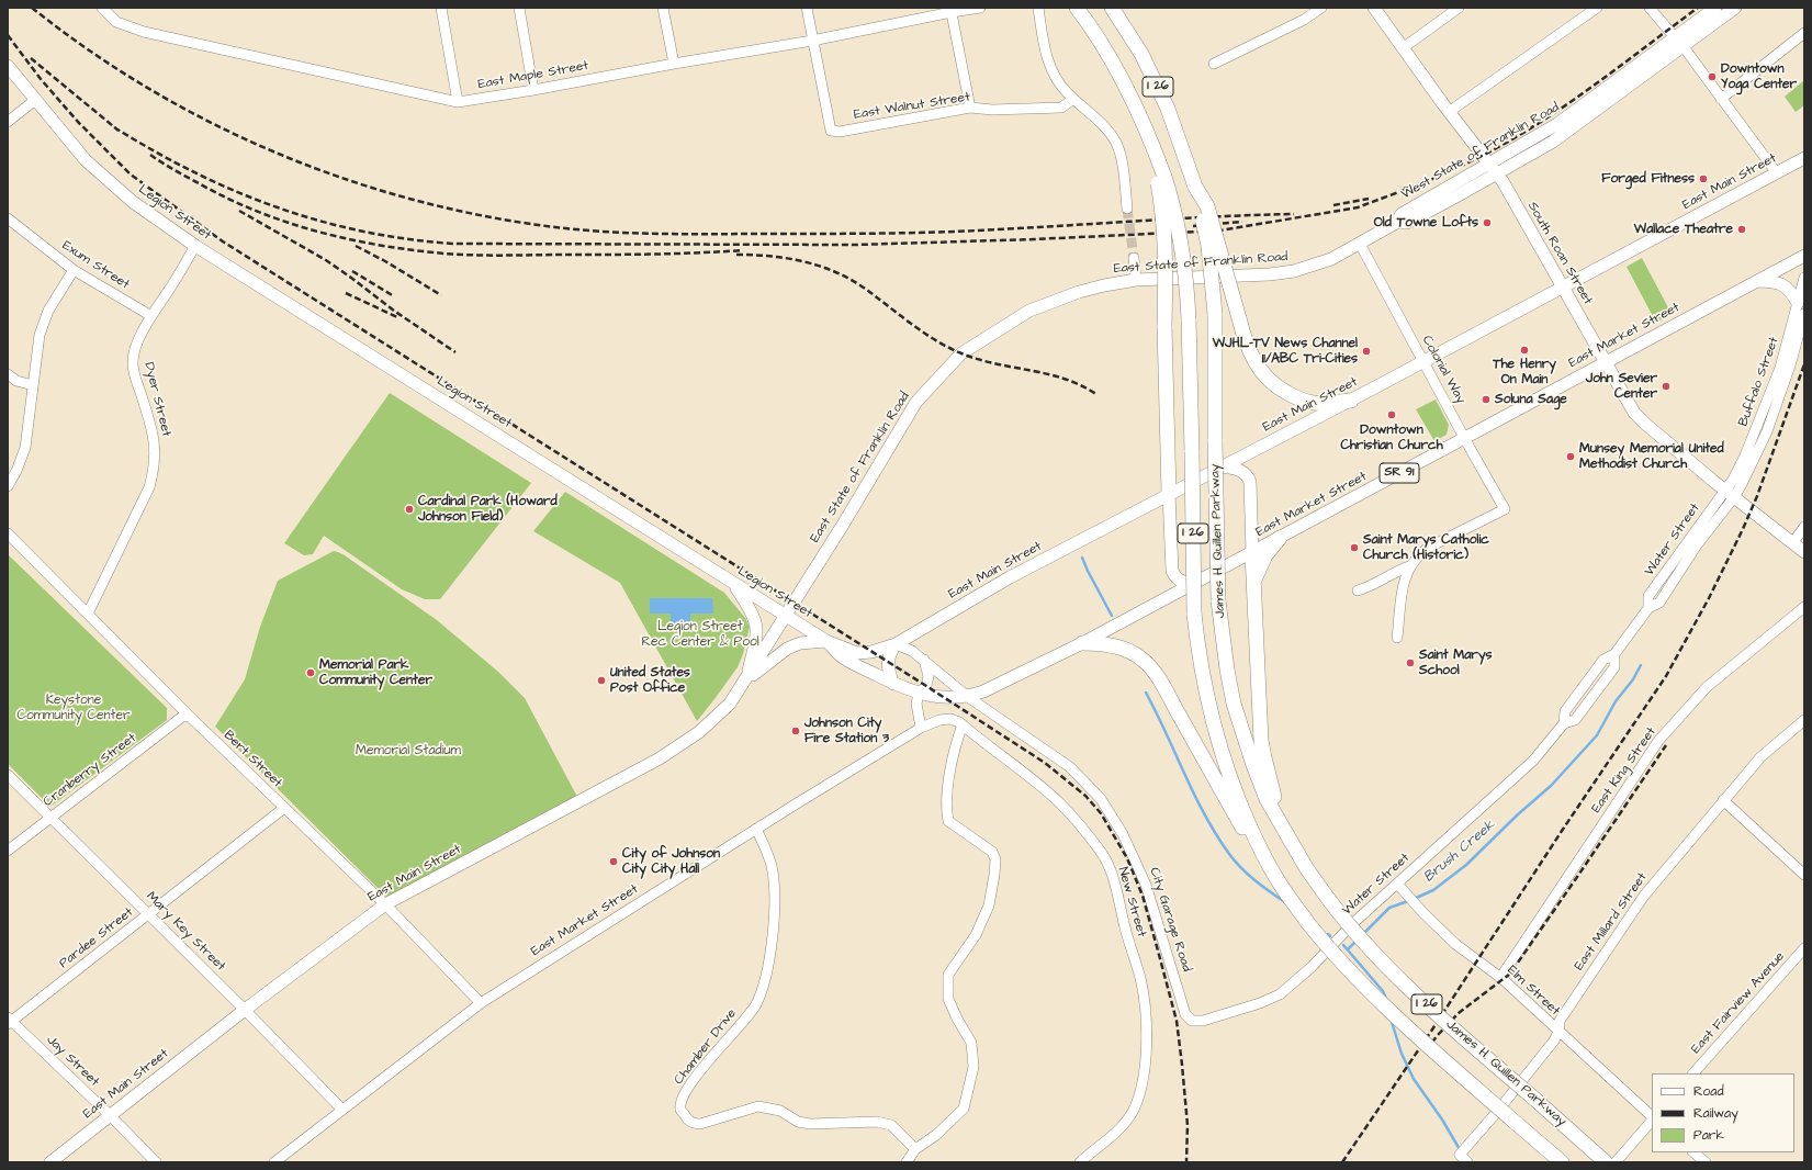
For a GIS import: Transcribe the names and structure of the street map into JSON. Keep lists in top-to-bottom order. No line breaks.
{"streets":{"highway":["I 26","James H. Quillen Parkway"],"main road":["West State of Franklin Road","East Main Street","Legion Street","South Roan Street","East State of Franklin Road","East Market Street","SR 91"],"street":["East Maple Street","East Walnut Street","Exum Street","Colonial Way","Buffalo Street","Dyer Street","Water Street","Bert Street","Cranberry Street","East King Street","New Street","City Garage Road","East Millard Street","Mary Key Street","Pardee Street","Elm Street","East Fairview Avenue","Chamber Drive","Jay Street"]},"crossings":[["East Maple Street","East Walnut Street"],["I 26","James H. Quillen Parkway"],["West State of Franklin Road","South Roan Street"],["West State of Franklin Road","East State of Franklin Road"],["East Main Street","Legion Street"],["East Main Street","South Roan Street"],["East Main Street","East State of Franklin Road"],["East Main Street","Colonial Way"],["East Main Street","Bert Street"],["East Main Street","City Garage Road"],["East Main Street","Mary Key Street"],["East Main Street","Jay Street"],["Legion Street","East State of Franklin Road"],["Legion Street","East Market Street"],["Legion Street","Dyer Street"],["Legion Street","City Garage Road"],["South Roan Street","East Market Street"],["South Roan Street","Buffalo Street"],["South Roan Street","Water Street"],["East State of Franklin Road","Colonial Way"],["Exum Street","Dyer Street"],["East Market Street","Colonial Way"],["East Market Street","Bert Street"],["East Market Street","New Street"],["East Market Street","City Garage Road"],["East Market Street","Mary Key Street"],["East Market Street","Chamber Drive"],["Buffalo Street","Water Street"],["Dyer Street","Bert Street"],["Water Street","City Garage Road"],["Water Street","Elm Street"],["Bert Street","Cranberry Street"],["Bert Street","Pardee Street"],["Cranberry Street","Mary Key Street"],["East King Street","Elm Street"],["East Millard Street","Elm Street"],["Mary Key Street","Pardee Street"],["Pardee Street","Jay Street"]],"water":["Brush Creek"],"parks":["Legion Street Rec Center & Pool","Keystone Community Center","Memorial Stadium"],"places":["Downtown Yoga Center","Forged Fitness","Old Towne Lofts","Wallace Theatre","The Henry On Main","WJHL-TV News Channel 11/ABC Tri-Cities","John Sevier Center","Soluna Sage","Downtown Christian Church","Munsey Memorial United Methodist Church","Cardinal Park (Howard Johnson Field)","Saint Marys Catholic Church (Historic)","Saint Marys School","Memorial Park Community Center","United States Post Office","Johnson City Fire Station 3","City of Johnson City City Hall"],"legend":["Road","Railway","Park"]}
